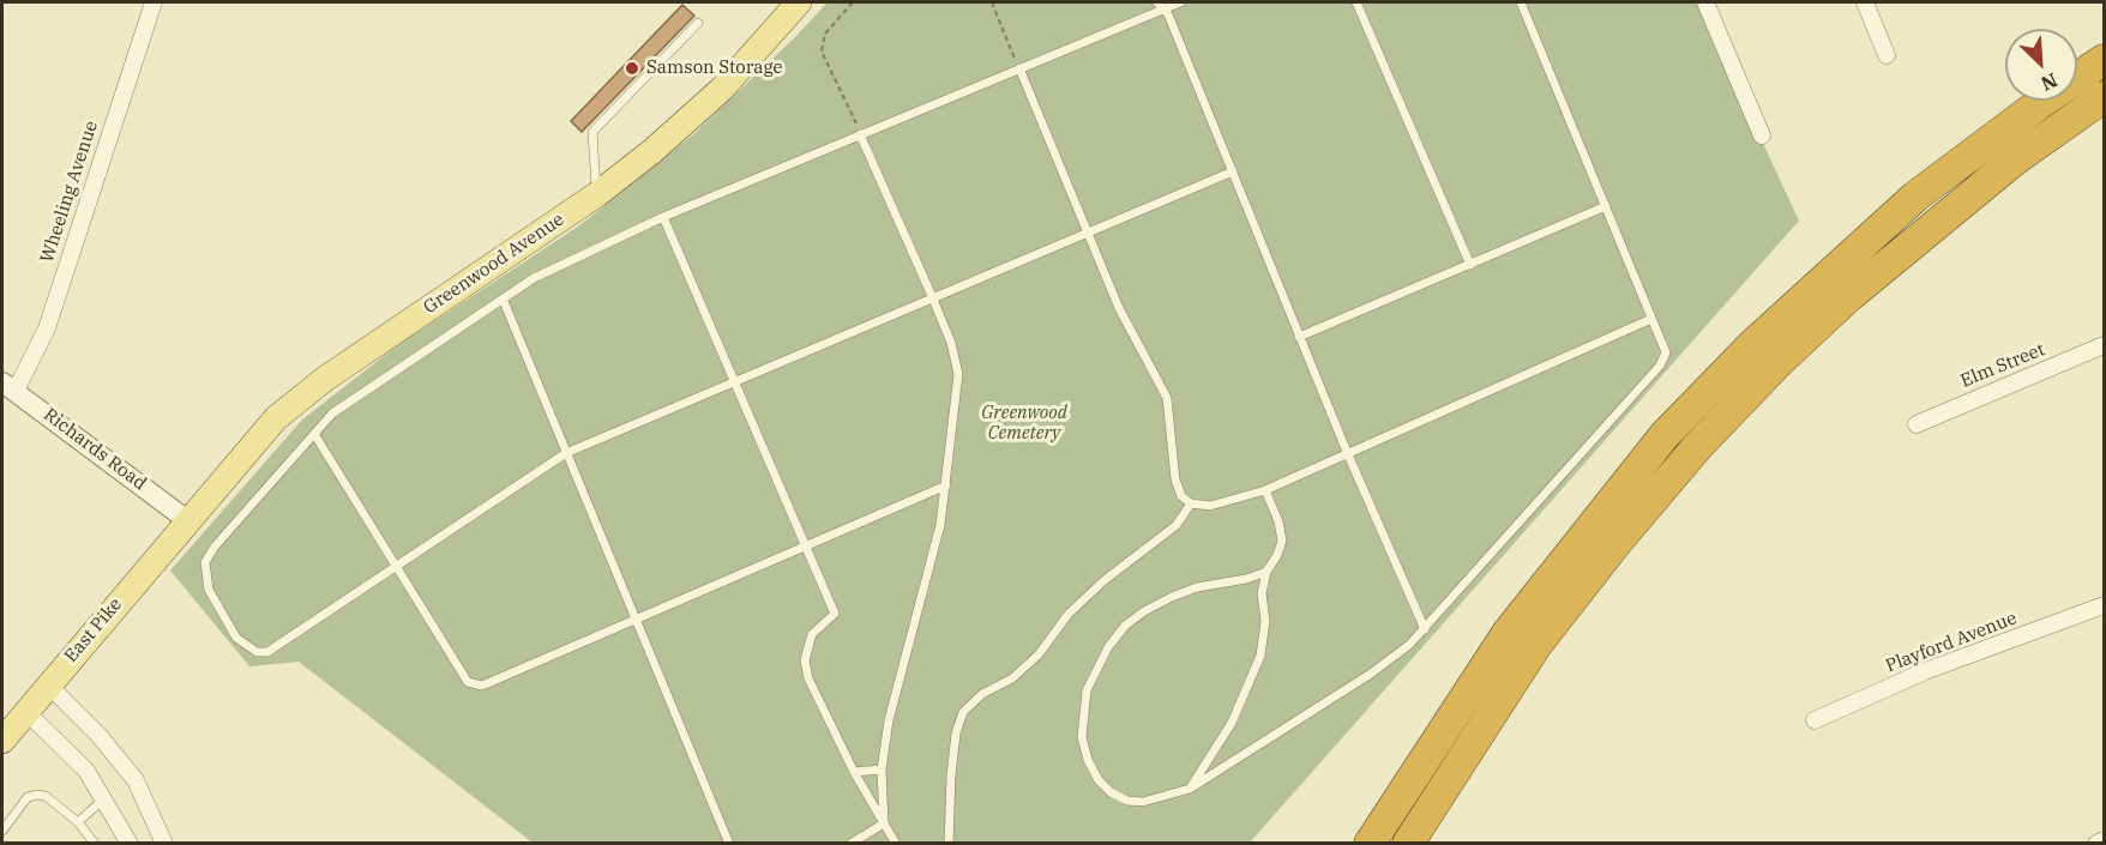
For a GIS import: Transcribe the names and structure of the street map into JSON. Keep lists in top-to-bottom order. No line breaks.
{"streets":{"main road":["Greenwood Avenue","East Pike"],"street":["Wheeling Avenue","Elm Street","Richards Road","Playford Avenue"]},"crossings":[["Wheeling Avenue","Richards Road"],["Greenwood Avenue","Richards Road"],["Greenwood Avenue","East Pike"],["Richards Road","East Pike"]],"parks":["Greenwood Cemetery"],"places":["Samson Storage"],"north":"bottom right"}
